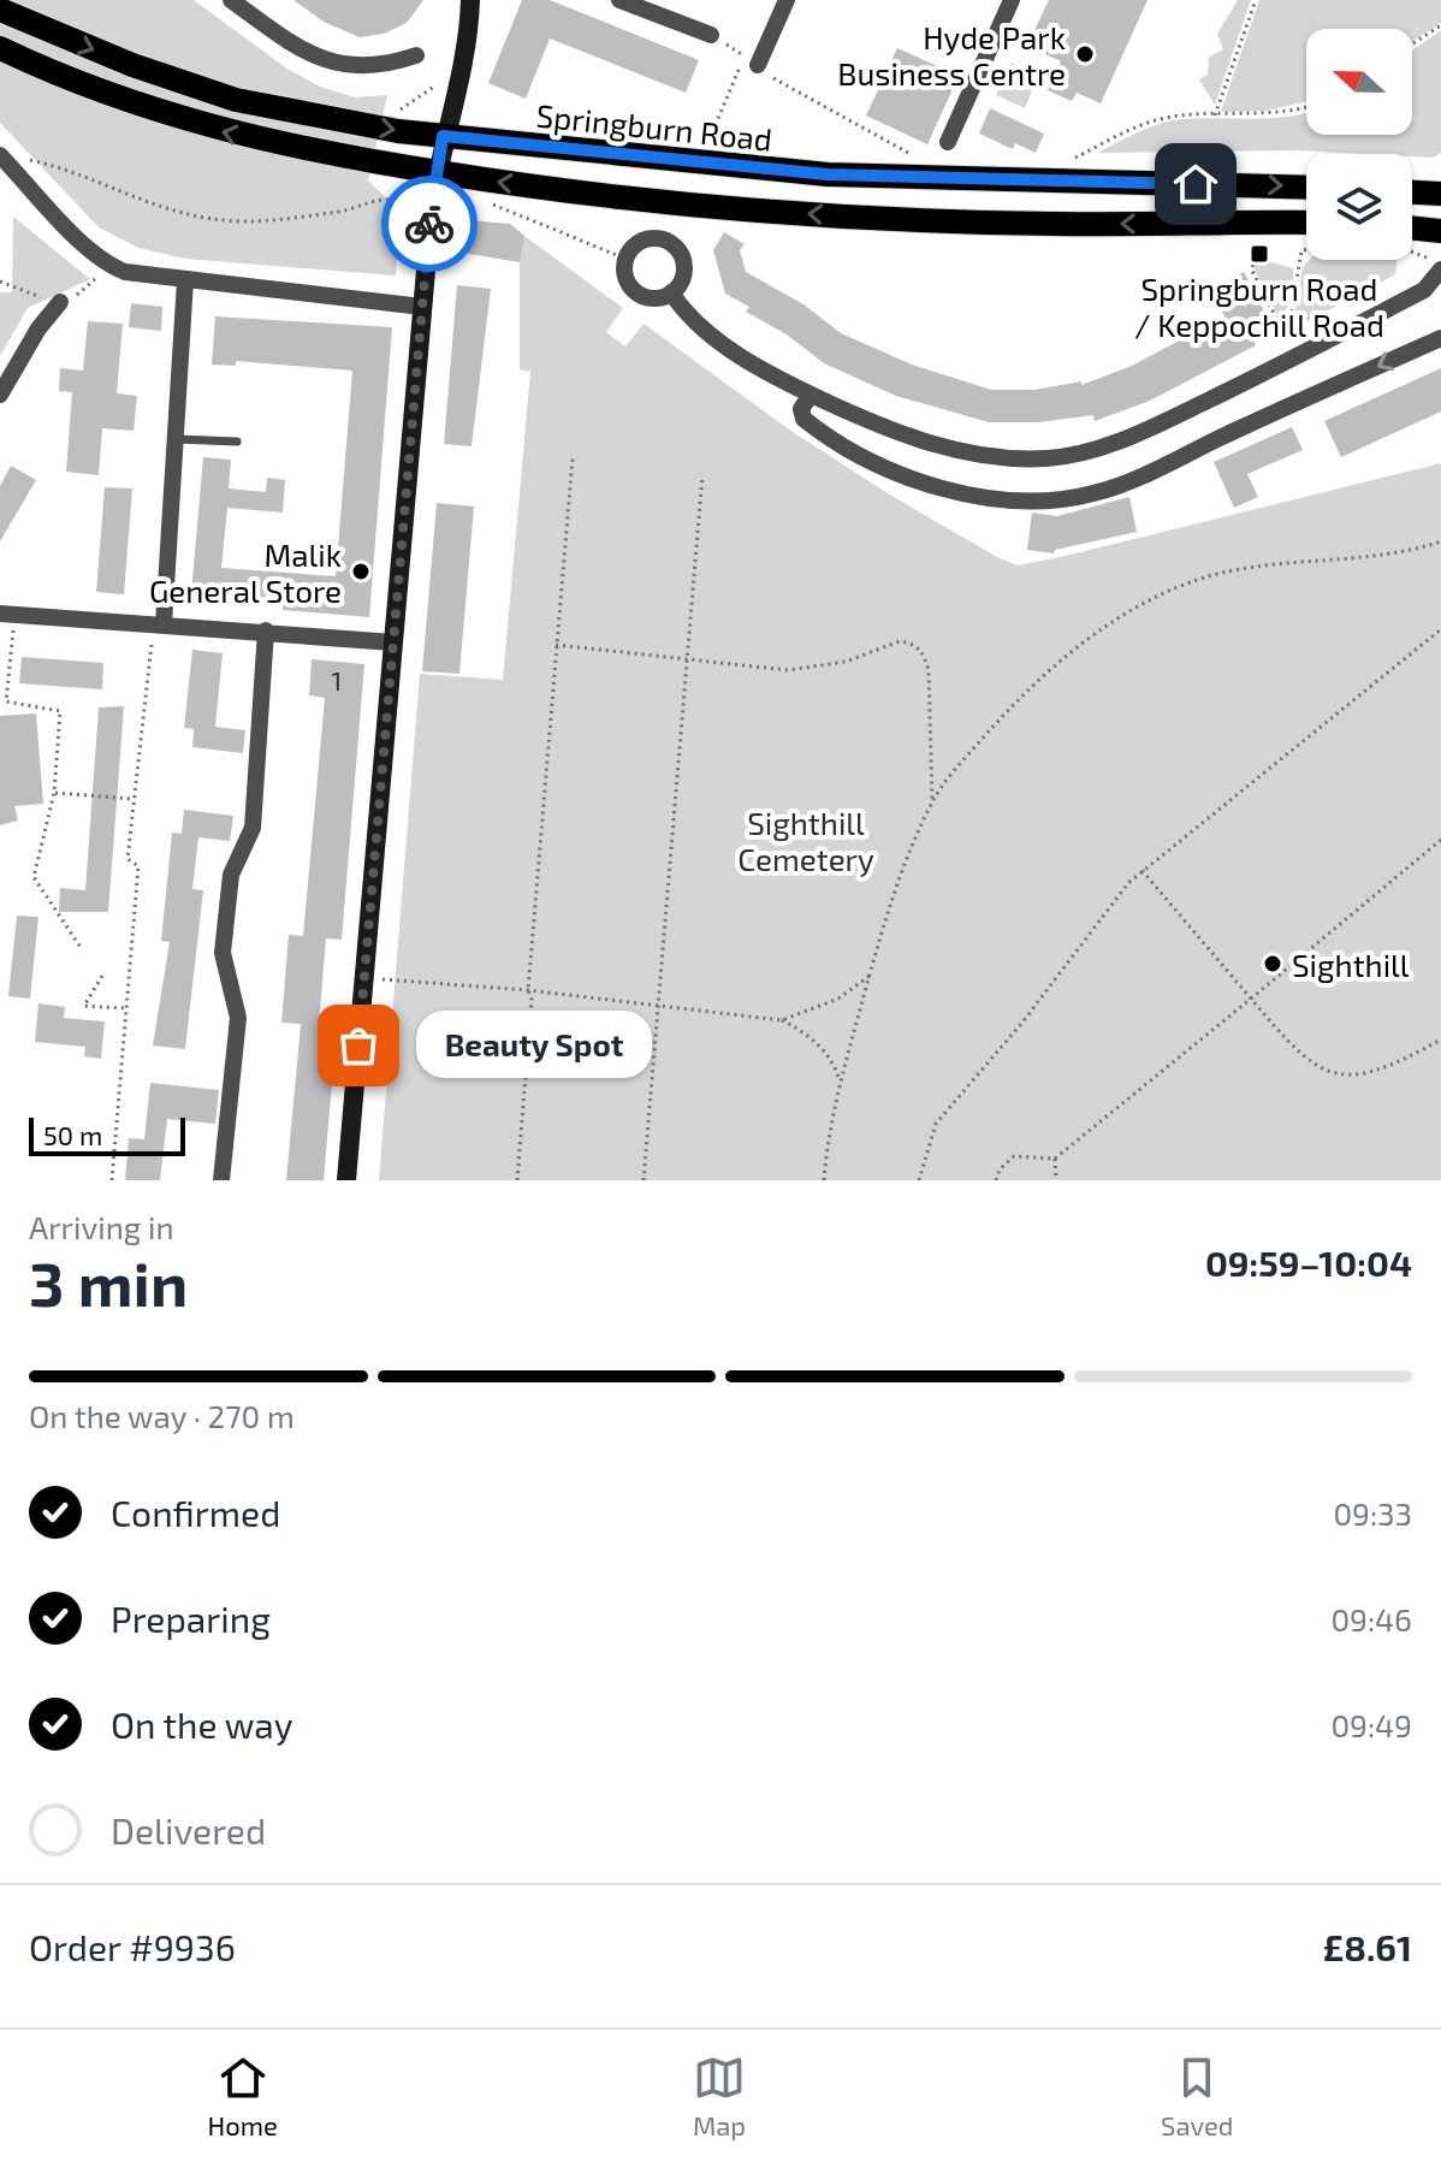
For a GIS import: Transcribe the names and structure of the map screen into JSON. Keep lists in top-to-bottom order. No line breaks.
{"streets":{"main road":["Springburn Road"]},"parks":["Sighthill Cemetery"],"places":{"other":["Hyde Park Business Centre","Malik General Store","Sighthill","Beauty Spot"],"transit":["Springburn Road / Keppochill Road"]},"house_numbers":["1"],"scale_bar":"50 m","north":"left","page":{"bubble":"Beauty Spot","scale":"50 m","heading":["3 min","Arriving in","09:59–10:04"],"panel":["Order #9936","£8.61"],"bar":"On the way · 270 m","list":[["Confirmed","09:33"],["Preparing","09:46"],["On the way","09:49"],"Delivered"],"tabs":["Home","Map","Saved"]}}
